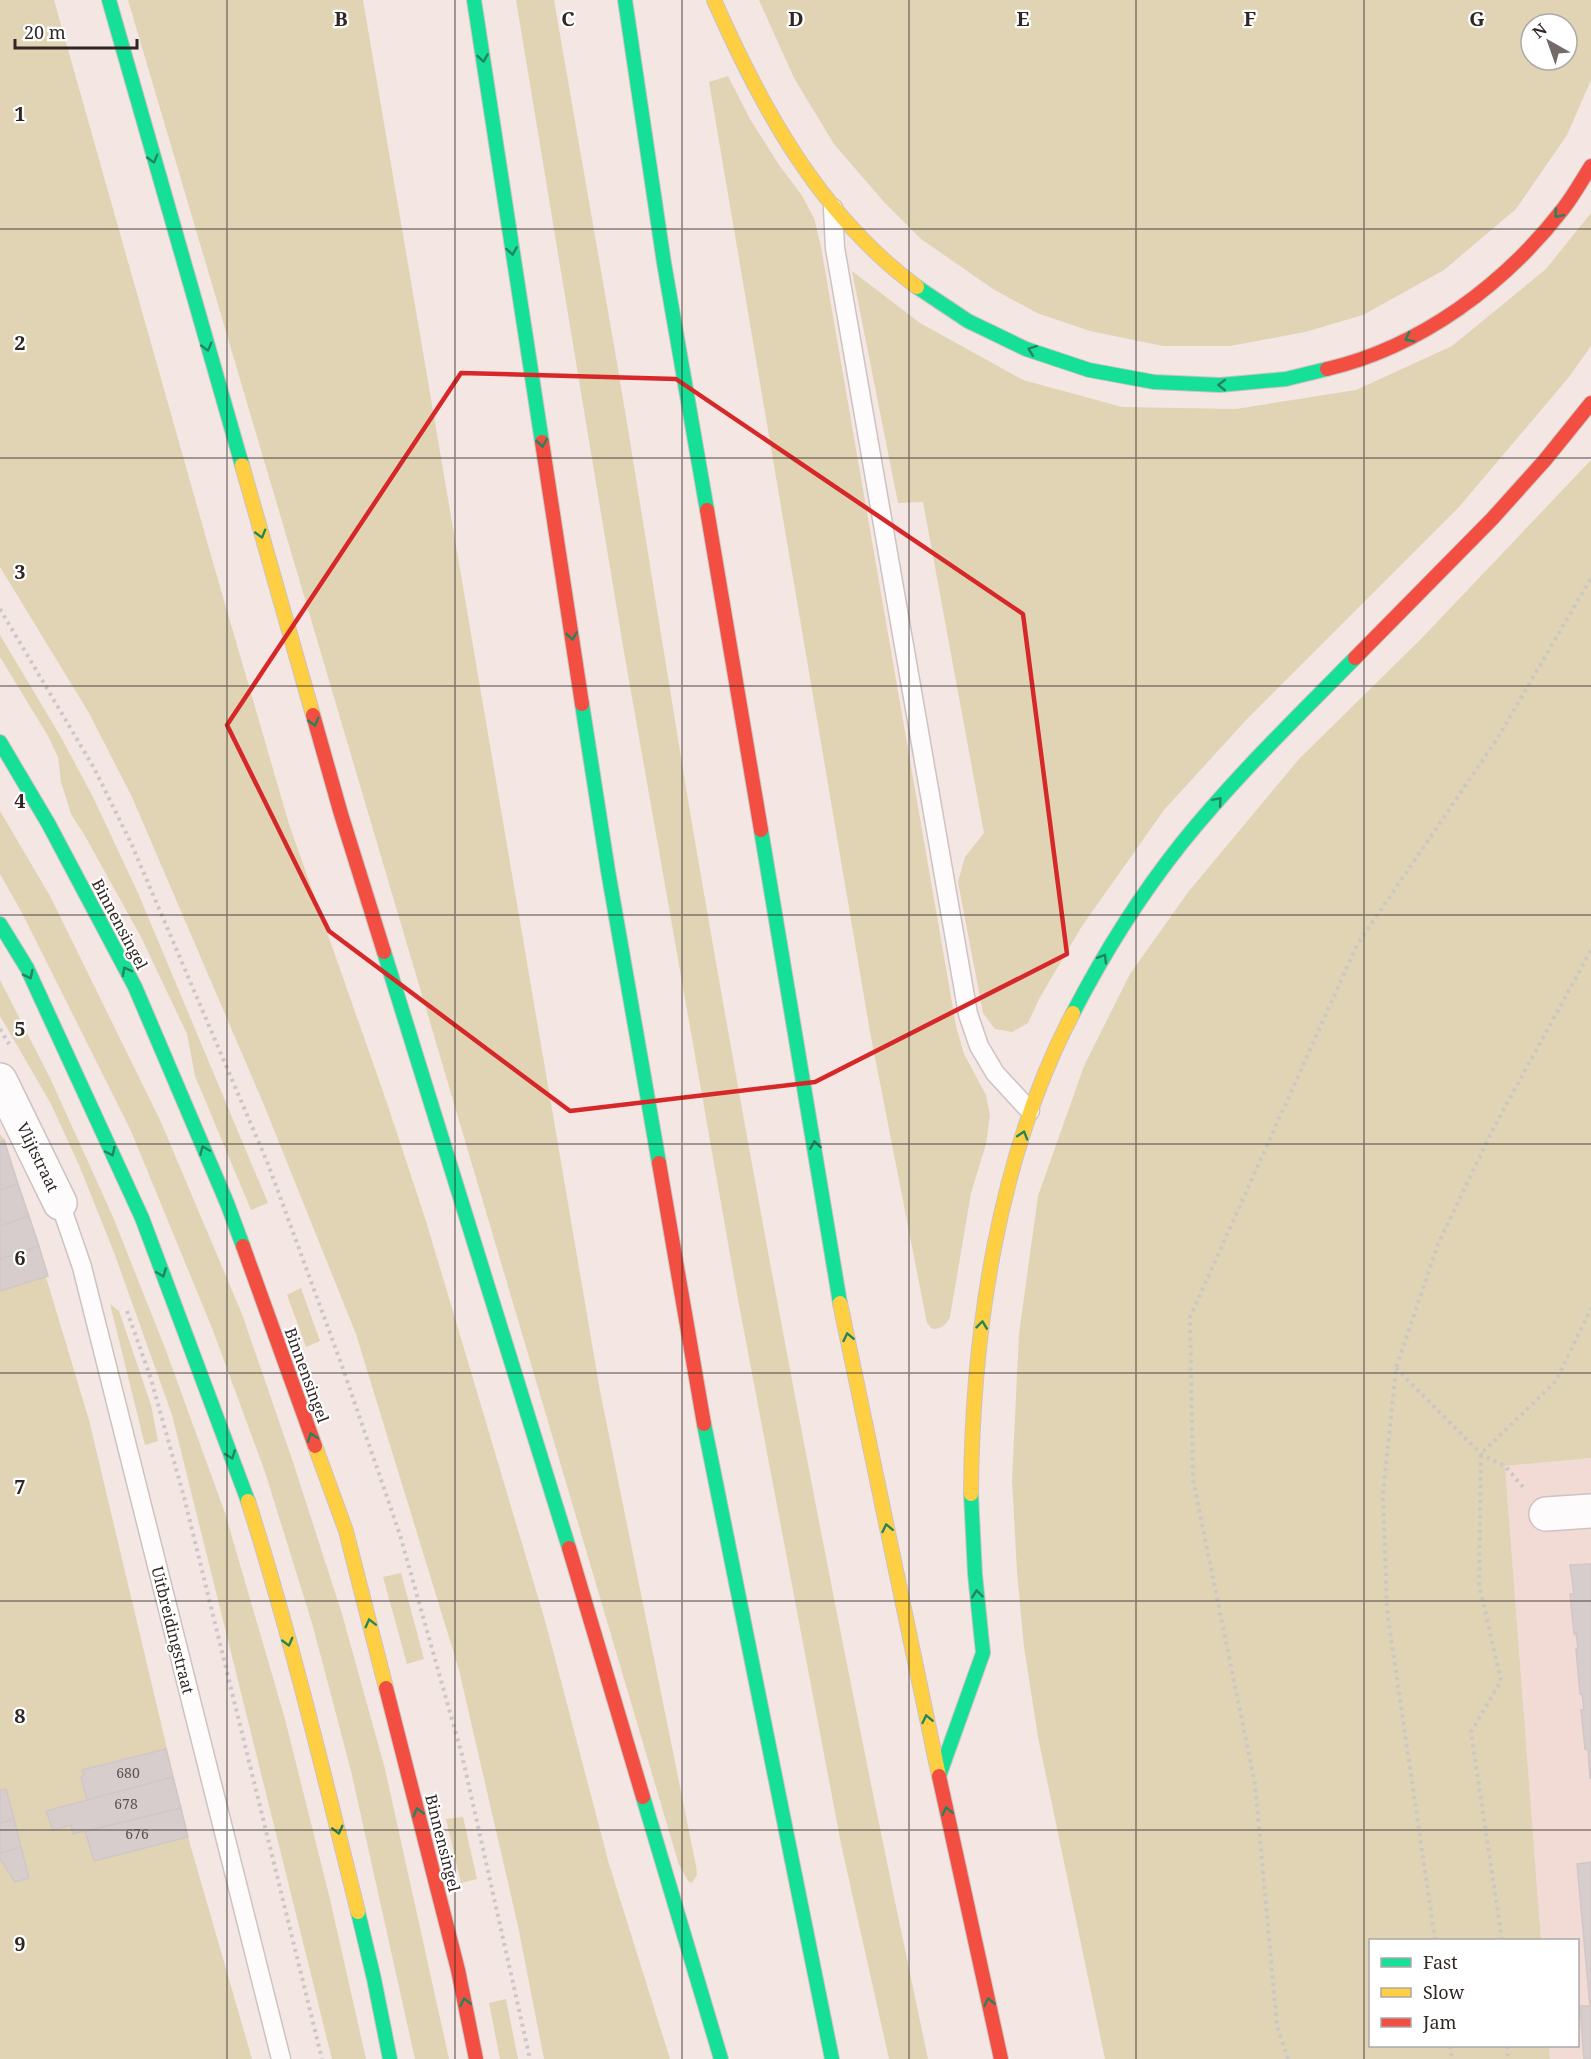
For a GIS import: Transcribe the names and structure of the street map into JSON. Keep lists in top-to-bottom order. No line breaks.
{"streets":{"main road":["Binnensingel"],"street":["Vlijtstraat"],"lane":["Uitbreidingstraat"]},"crossings":[["Vlijtstraat","Uitbreidingstraat"]],"house_numbers":["680","678","676"],"legend":["Fast","Slow","Jam"],"scale_bar":"20 m","north":"top left","grid":{"columns":["B","C","D","E","F","G"],"rows":["1","2","3","4","5","6","7","8","9"]}}
